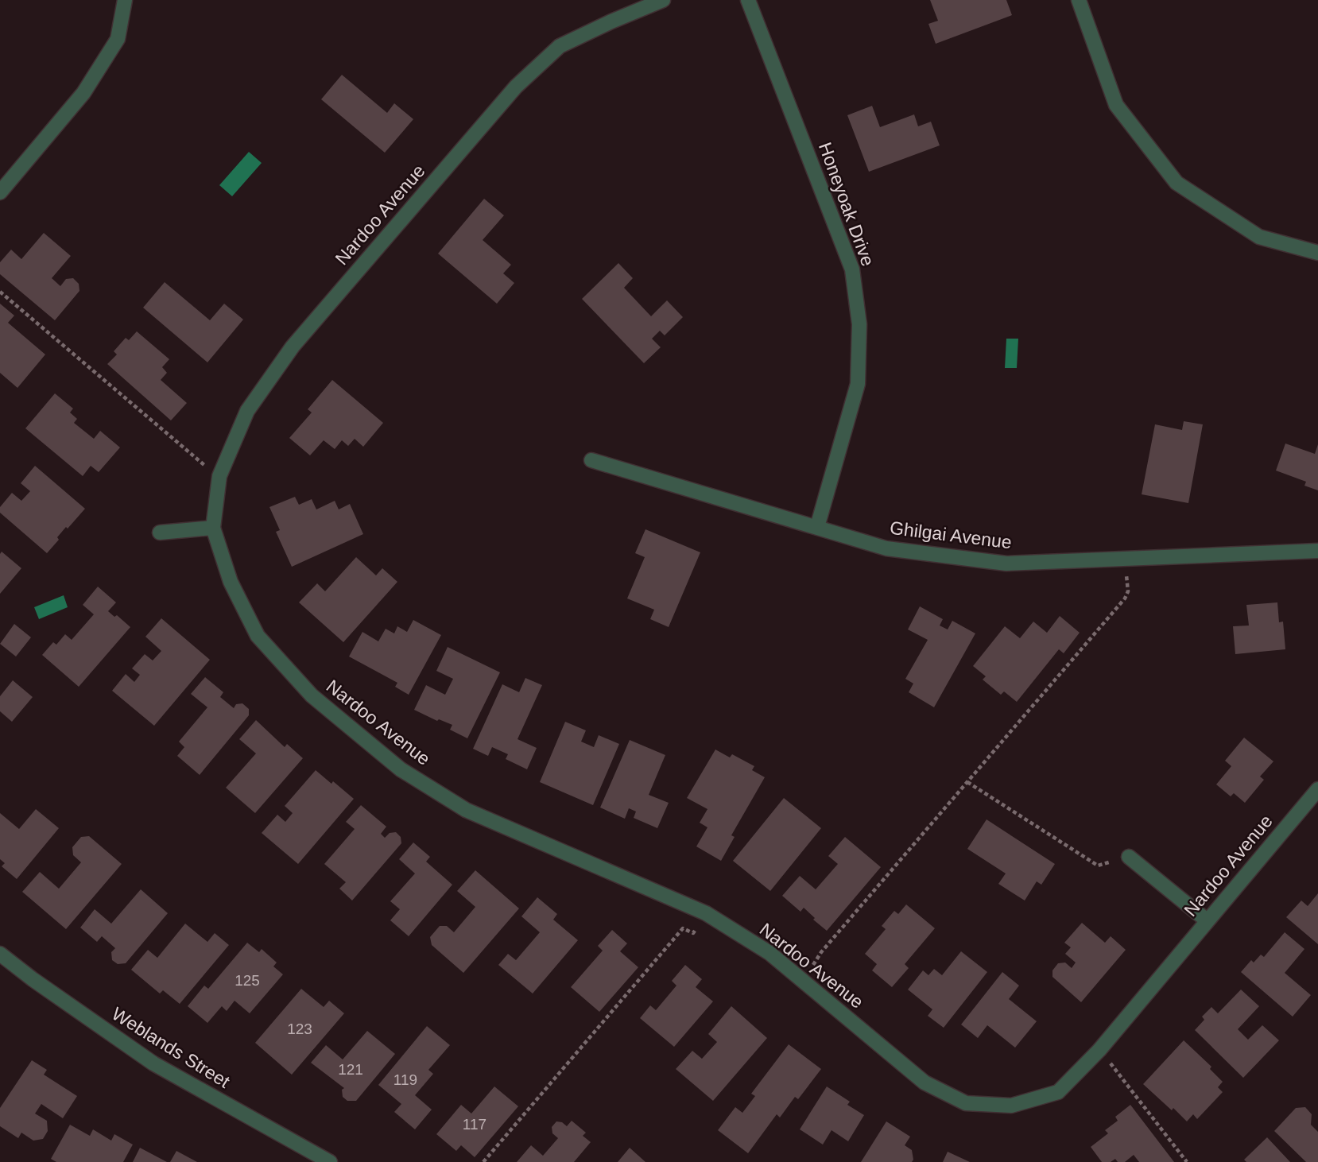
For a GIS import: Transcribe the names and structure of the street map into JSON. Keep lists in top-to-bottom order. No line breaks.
{"streets":{"street":["Honeyoak Drive","Nardoo Avenue","Ghilgai Avenue","Weblands Street"]},"crossings":[["Honeyoak Drive","Ghilgai Avenue"]],"house_numbers":["125","123","121","119","117"]}
